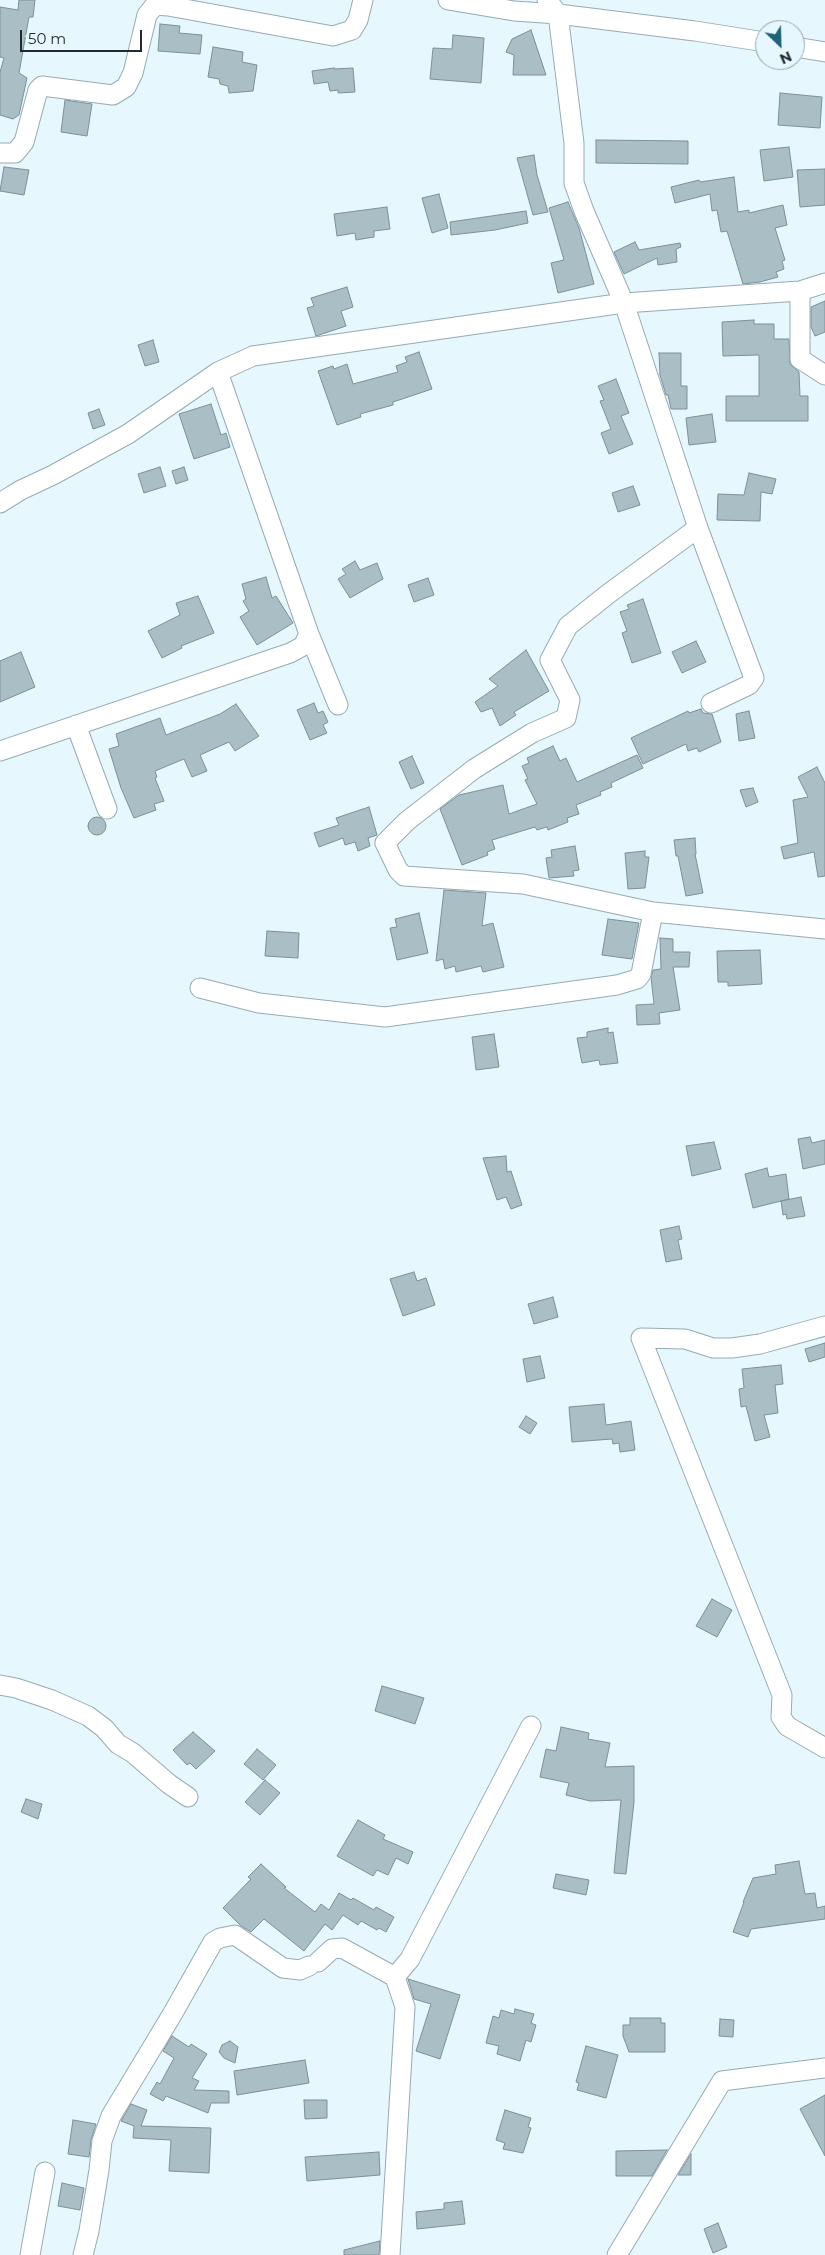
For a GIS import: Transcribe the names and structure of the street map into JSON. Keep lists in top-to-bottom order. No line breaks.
{"scale_bar":"50 m","north":"bottom right"}
